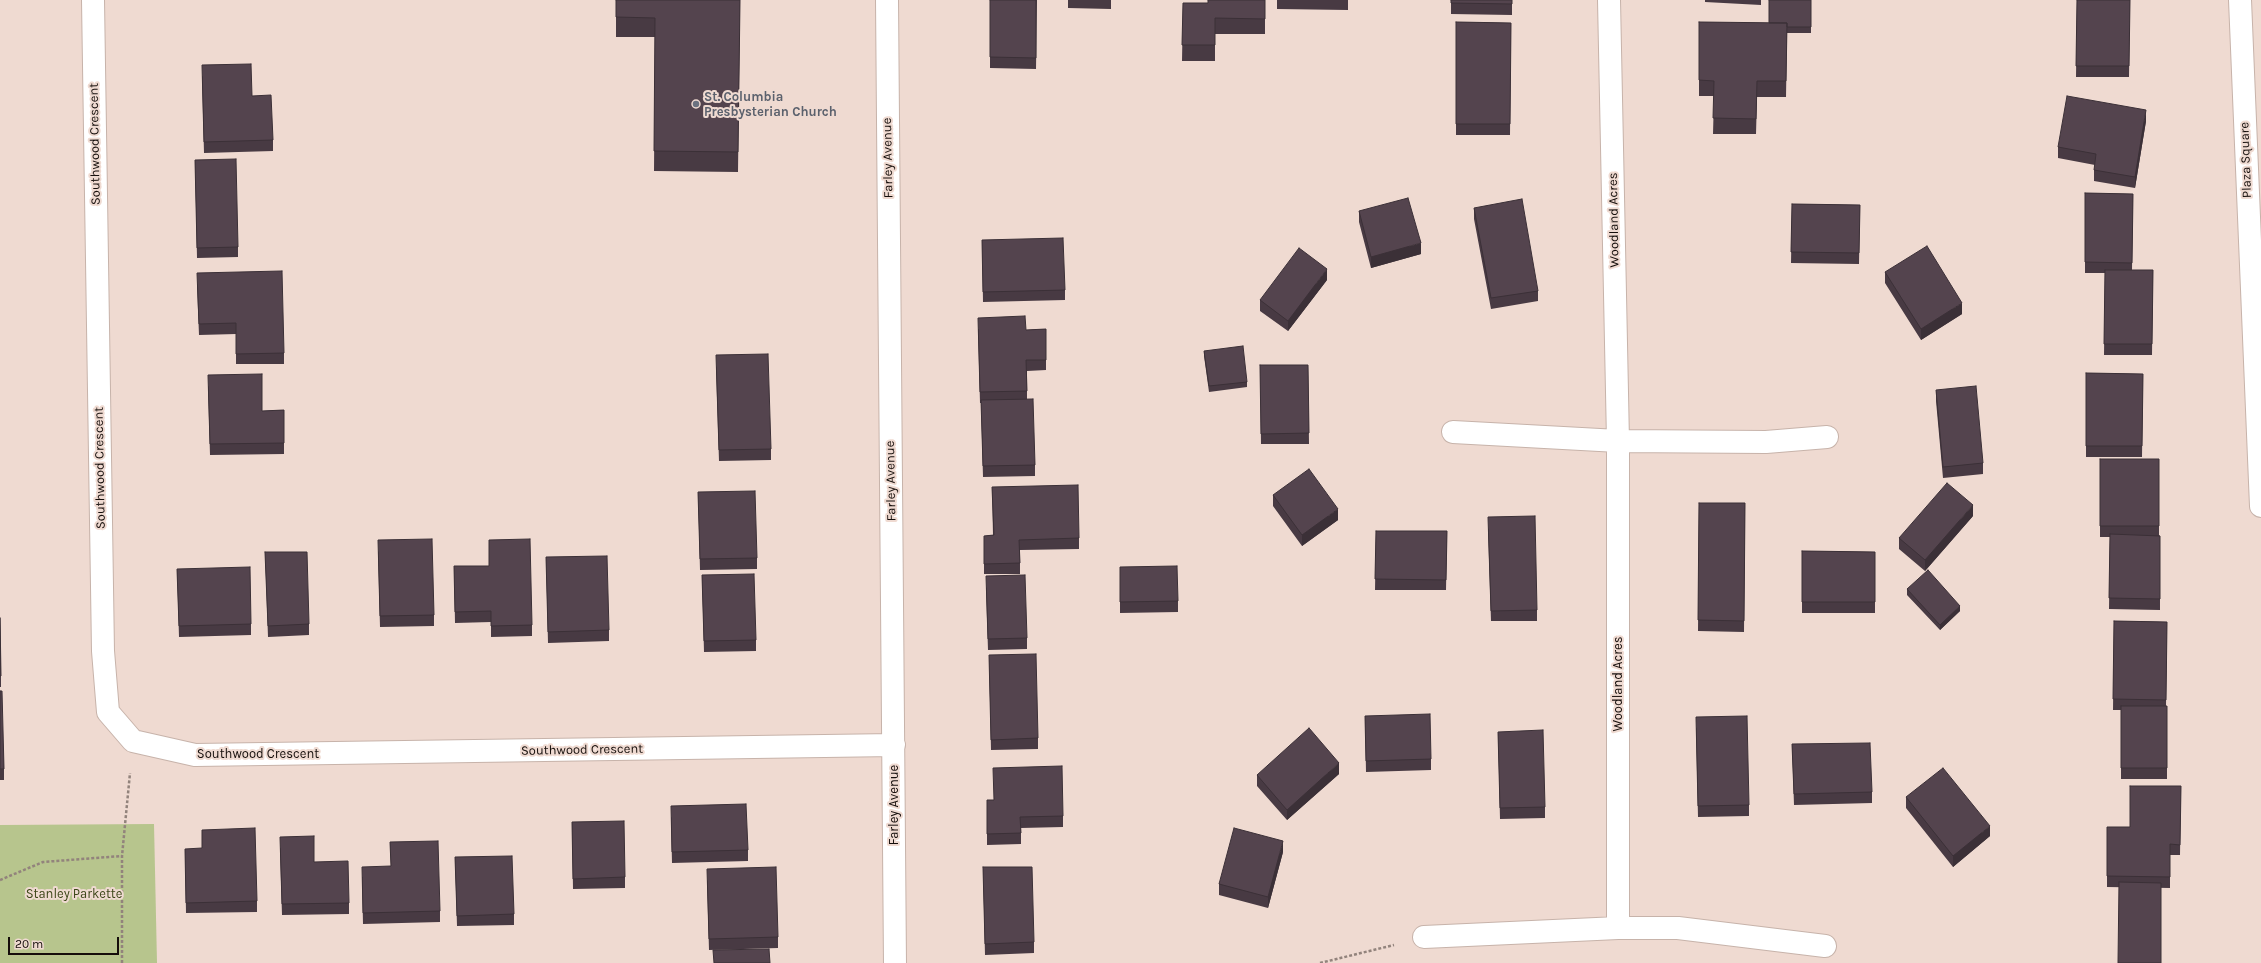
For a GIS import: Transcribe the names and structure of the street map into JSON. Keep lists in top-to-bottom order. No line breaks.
{"streets":{"street":["Southwood Crescent","Farley Avenue","Plaza Square","Woodland Acres"]},"crossings":[["Southwood Crescent","Farley Avenue"]],"parks":["Stanley Parkette"],"places":["St. Columbia Presbysterian Church"],"scale_bar":"20 m"}
